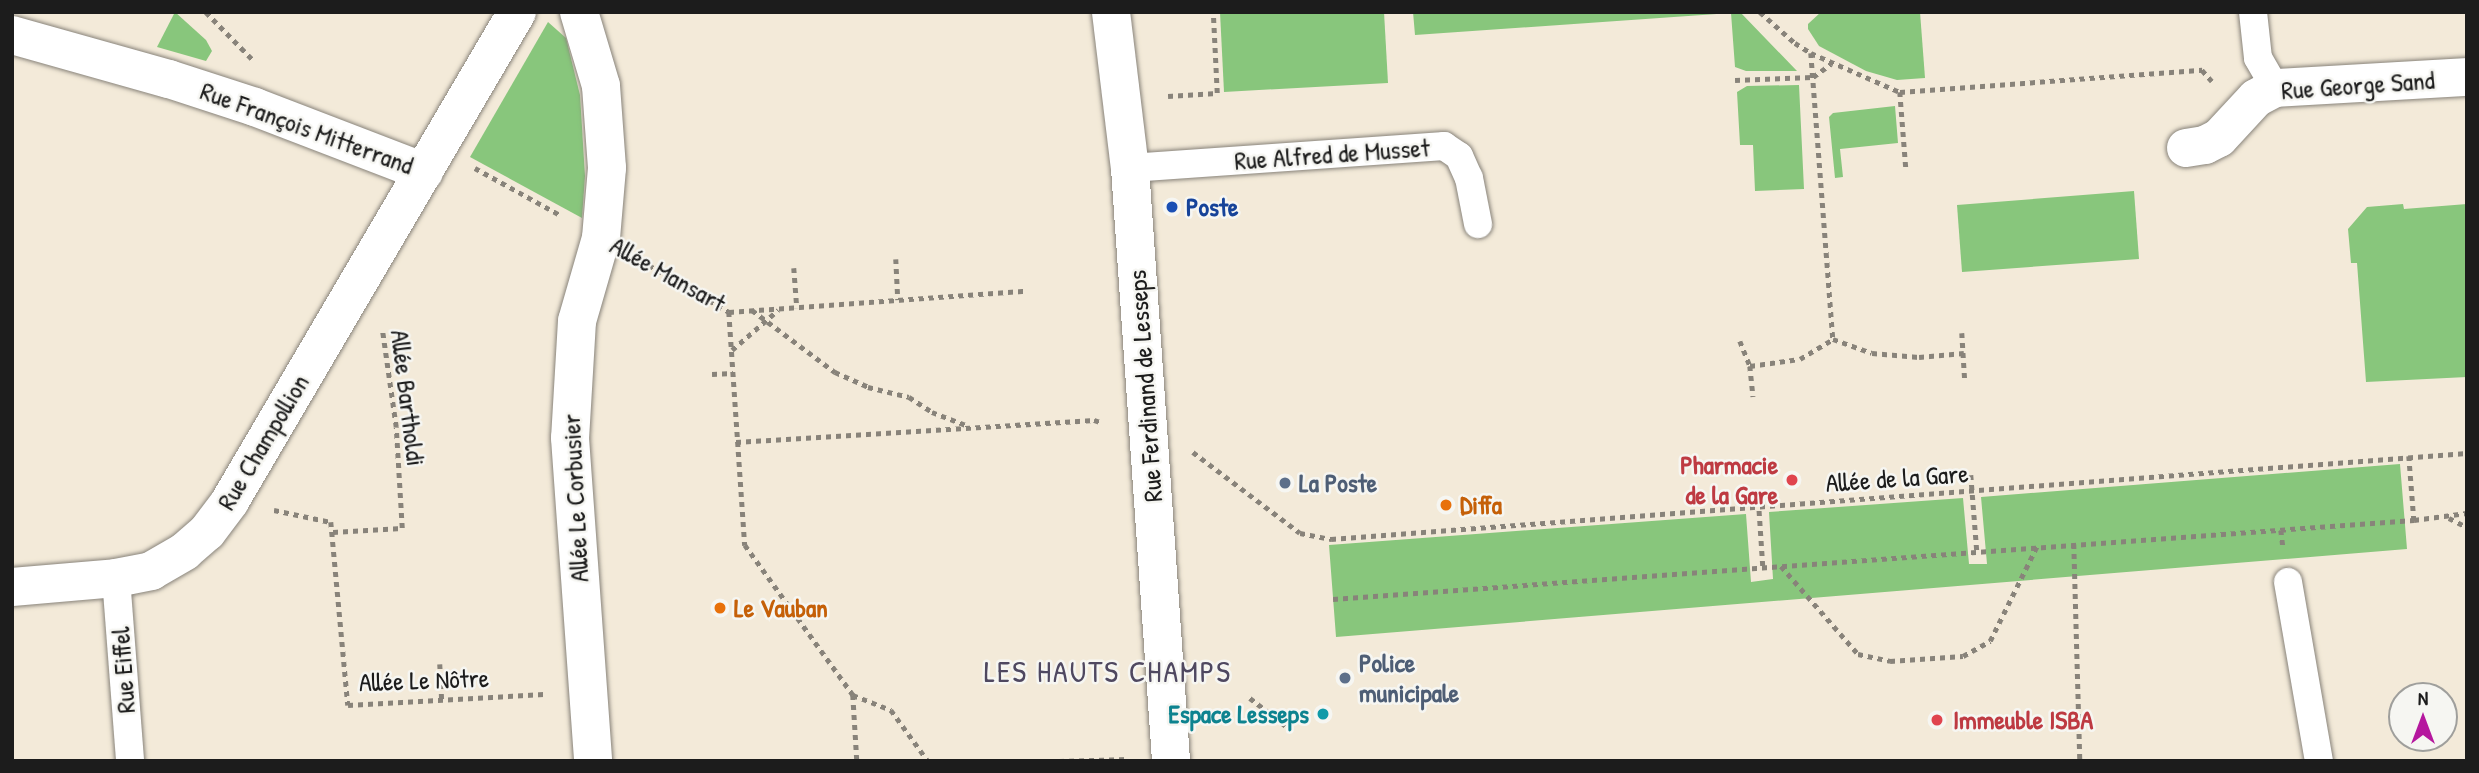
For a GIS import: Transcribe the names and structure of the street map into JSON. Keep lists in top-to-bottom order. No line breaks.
{"streets":{"street":["Rue George Sand","Rue François Mitterrand","Allée Mansart","Rue Ferdinand de Lesseps","Rue Champollion","Allée Le Corbusier"],"lane":["Rue Alfred de Musset","Rue Eiffel"],"path":["Allée Bartholdi","Allée de la Gare","Allée Le Nôtre"]},"crossings":[["Rue François Mitterrand","Rue Champollion"],["Rue Alfred de Musset","Rue Ferdinand de Lesseps"],["Allée Mansart","Allée Le Corbusier"],["Rue Ferdinand de Lesseps","Allée de la Gare"],["Allée Bartholdi","Rue Champollion"],["Allée Bartholdi","Allée Le Nôtre"],["Rue Champollion","Rue Eiffel"],["Allée Le Corbusier","Allée Le Nôtre"]],"districts":["LES HAUTS CHAMPS"],"places":["Poste","Pharmacie de la Gare","La Poste","Diffa","Le Vauban","Police municipale","Espace Lesseps","Immeuble ISBA"],"north":"top"}
